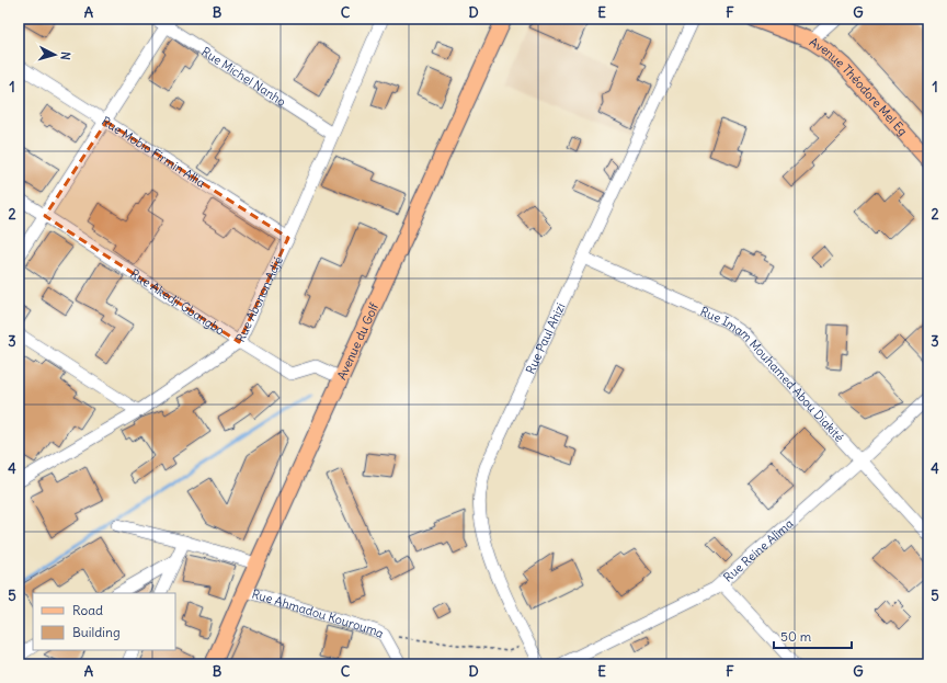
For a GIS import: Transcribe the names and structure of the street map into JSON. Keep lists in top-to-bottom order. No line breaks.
{"streets":{"main road":["Avenue Théodore Mel Eg","Avenue du Golf"],"street":["Rue Michel Nanho","Rue Mobio Firmin Allia","Rue Abonon Adjé","Rue Akedji Gbangbo","Rue Paul Ahizi","Rue Imam Mouhamed Abou Diakité","Rue Reine Alima","Rue Ahmadou Kourouma"]},"crossings":[["Rue Michel Nanho","Rue Abonon Adjé"],["Rue Mobio Firmin Allia","Rue Abonon Adjé"],["Rue Abonon Adjé","Rue Akedji Gbangbo"],["Rue Akedji Gbangbo","Avenue du Golf"],["Rue Paul Ahizi","Rue Imam Mouhamed Abou Diakité"],["Avenue du Golf","Rue Ahmadou Kourouma"],["Rue Imam Mouhamed Abou Diakité","Rue Reine Alima"]],"legend":["Road","Building"],"scale_bar":"50 m","north":"right","grid":{"columns":["A","B","C","D","E","F","G"],"rows":["1","2","3","4","5"]}}
